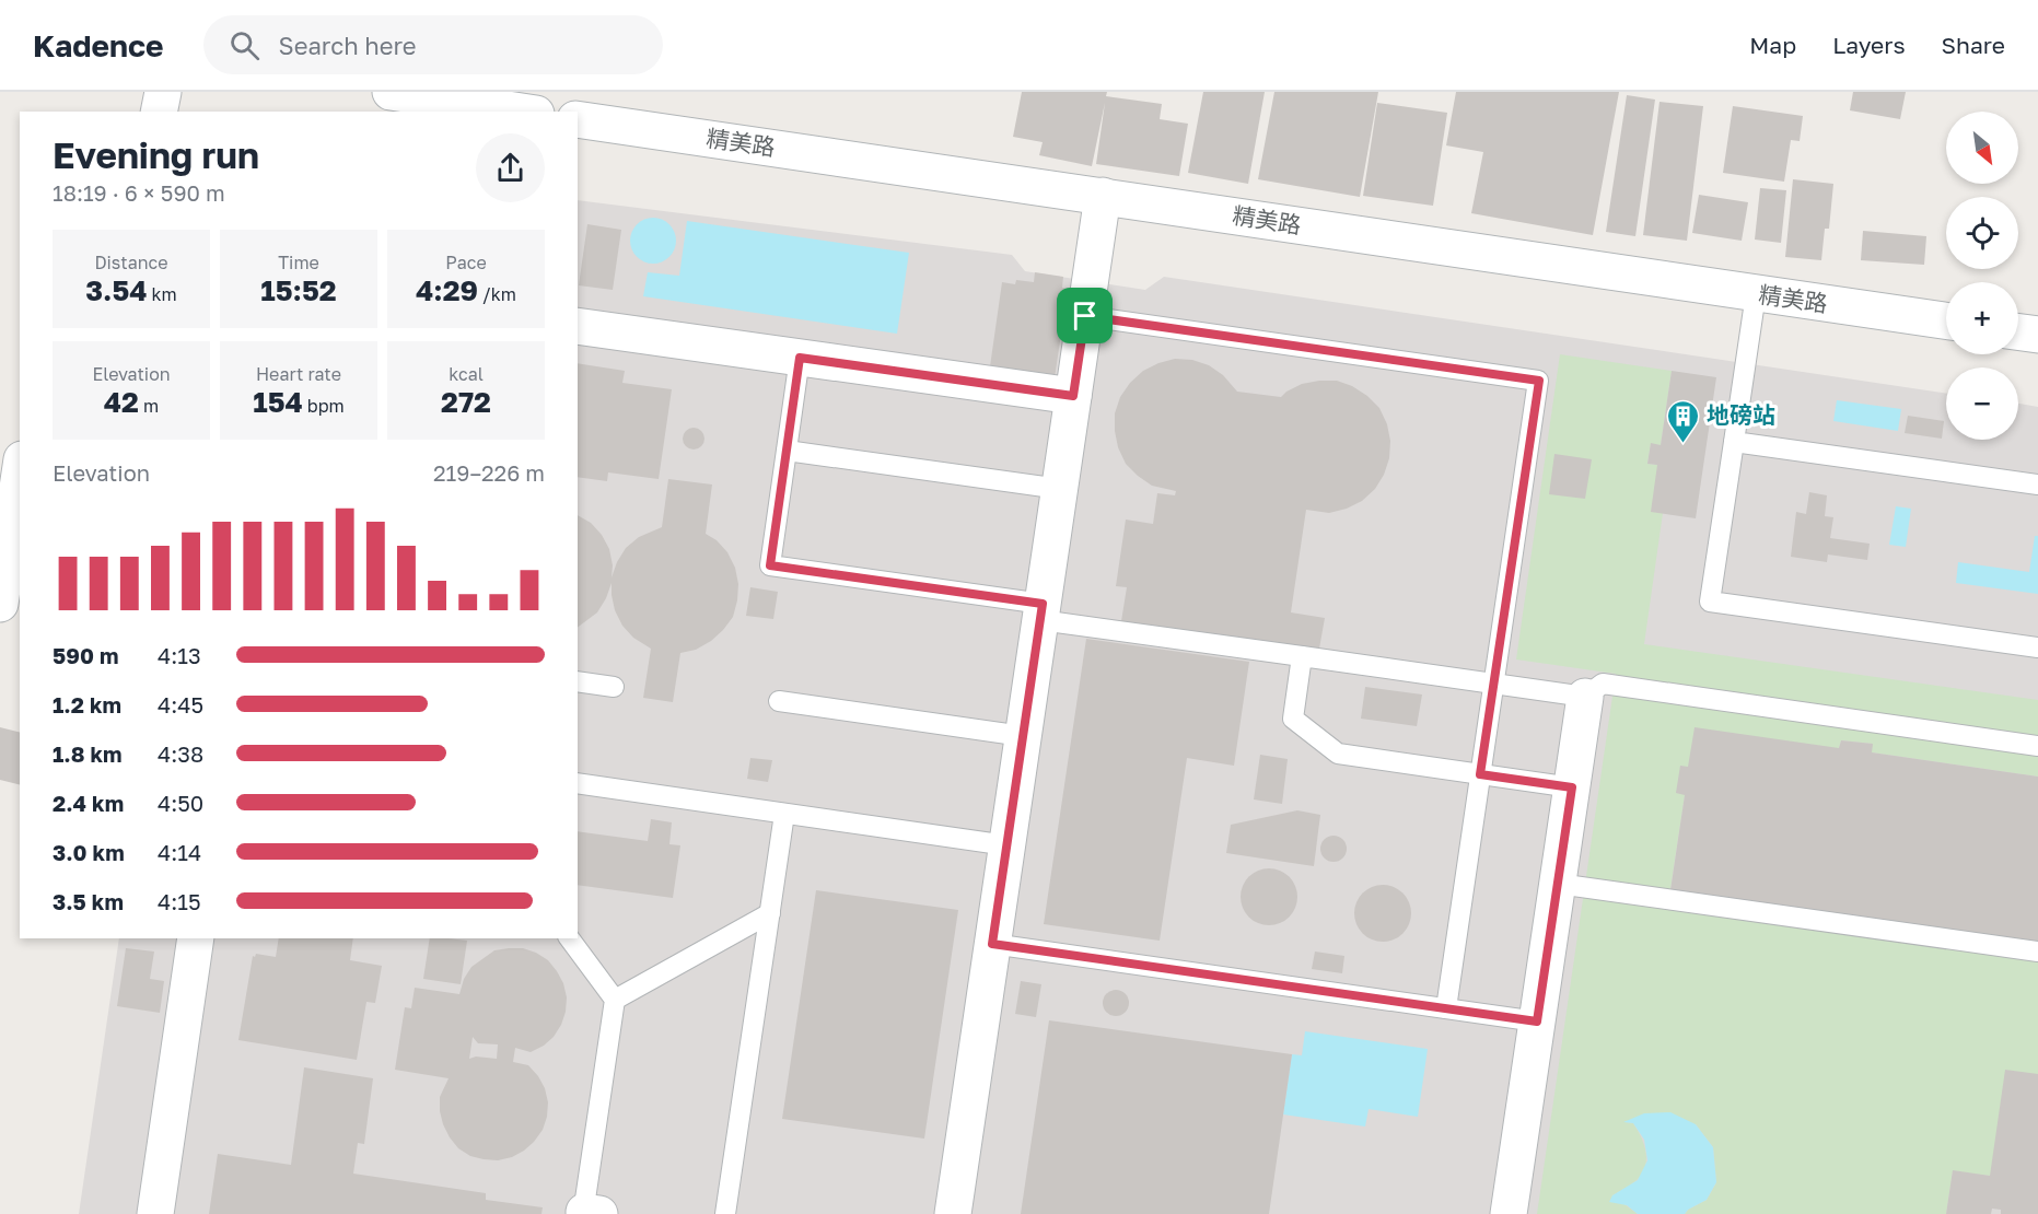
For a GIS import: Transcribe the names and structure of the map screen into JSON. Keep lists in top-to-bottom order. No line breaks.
{"streets":{"street":["精美路"]},"places":{"building":["地磅站"]},"north":"bottom right","page":{"header":"Kadence","search":"Search here","nav":["Map","Layers","Share"],"map_buttons":["+","−"],"heading":["Evening run","18:19 · 6 × 590 m"],"stats":[["Distance","3.54 km"],["Time","15:52"],["Pace","4:29 /km"],["Elevation","42 m"],["Heart rate","154 bpm"],["kcal","272"]],"chart":["Elevation","219–226 m"],"list":[{"name":"590 m","note":"4:13"},{"name":"1.2 km","note":"4:45"},{"name":"1.8 km","note":"4:38"},{"name":"2.4 km","note":"4:50"},{"name":"3.0 km","note":"4:14"},{"name":"3.5 km","note":"4:15"}]}}
